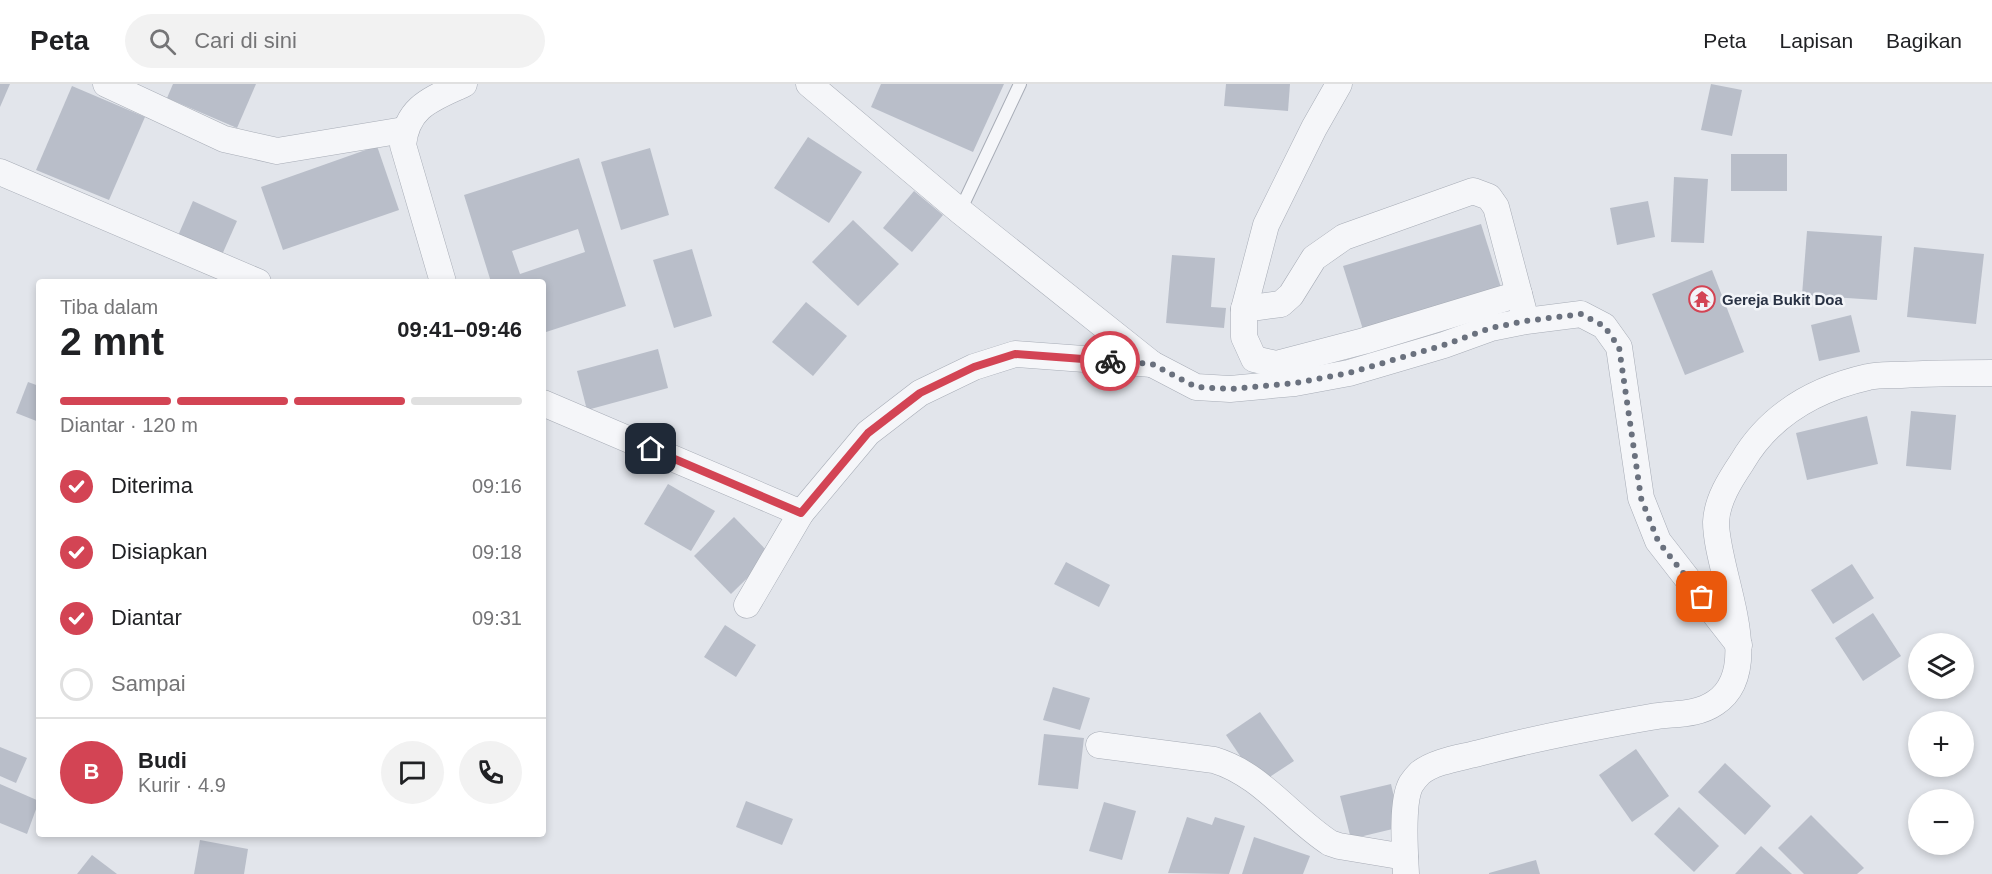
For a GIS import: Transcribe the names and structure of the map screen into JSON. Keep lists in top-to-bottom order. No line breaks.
{"places":{"temple":["Gereja Bukit Doa"]},"page":{"header":"Peta","search":"Cari di sini","nav":["Peta","Lapisan","Bagikan"],"heading":["2 mnt","Tiba dalam","09:41–09:46"],"panel":["Budi","Kurir · 4.9"],"bar":"Diantar · 120 m","list":[["Diterima","09:16"],["Disiapkan","09:18"],["Diantar","09:31"],"Sampai"],"map_buttons":["+","−"],"round":"B"}}
